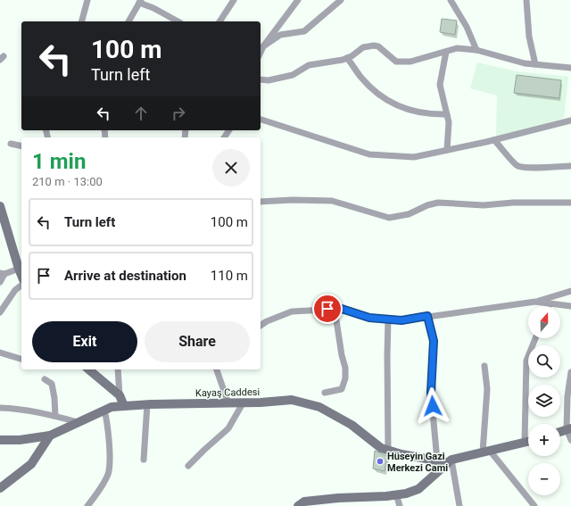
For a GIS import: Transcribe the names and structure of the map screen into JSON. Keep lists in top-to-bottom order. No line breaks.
{"streets":{"street":["Kayaş Caddesi"]},"places":["Hüseyin Gazi Merkezi Cami"],"north":"top","page":{"turn":["100 m","Turn left"],"heading":["1 min","210 m · 13:00"],"list":[{"name":"Turn left","value":"100 m"},{"name":"Arrive at destination","value":"110 m"}],"map_buttons":["+","−"],"buttons":["Exit","Share"]}}
